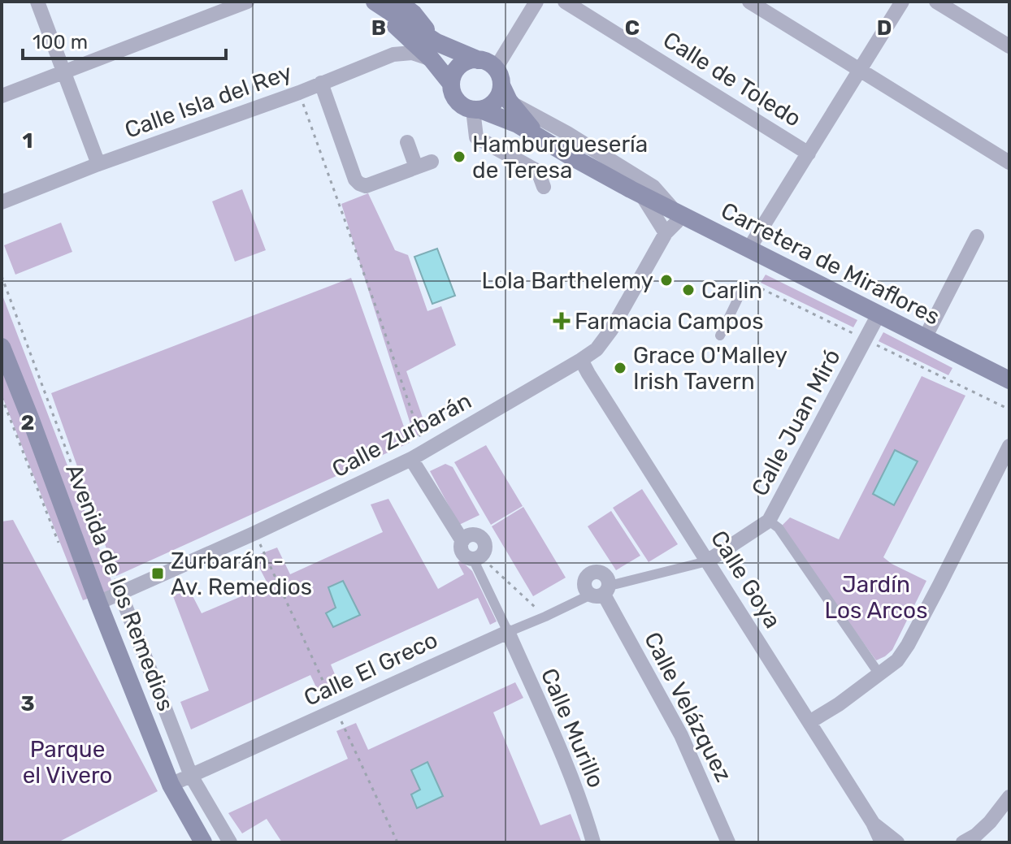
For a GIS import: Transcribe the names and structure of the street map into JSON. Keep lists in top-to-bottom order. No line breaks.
{"streets":{"main road":["Carretera de Miraflores","Avenida de los Remedios"],"street":["Calle de Toledo","Calle Isla del Rey","Calle Juan Miró","Calle Zurbarán","Calle Goya","Calle El Greco","Calle Velázquez","Calle Murillo"]},"crossings":[["Carretera de Miraflores","Calle Juan Miró"],["Carretera de Miraflores","Calle Zurbarán"],["Calle Juan Miró","Calle Goya"],["Calle Juan Miró","Calle El Greco"],["Calle Zurbarán","Calle Goya"],["Calle Zurbarán","Avenida de los Remedios"],["Calle Goya","Calle El Greco"],["Avenida de los Remedios","Calle El Greco"],["Calle El Greco","Calle Velázquez"],["Calle El Greco","Calle Murillo"]],"parks":["Jardín Los Arcos","Parque el Vivero"],"places":{"other":["Hamburguesería de Teresa","Lola Barthelemy","Carlin","Grace O'Malley Irish Tavern"],"health":["Farmacia Campos"],"transit":["Zurbarán - Av. Remedios"]},"scale_bar":"100 m","grid":{"columns":["B","C","D"],"rows":["1","2","3"]}}
